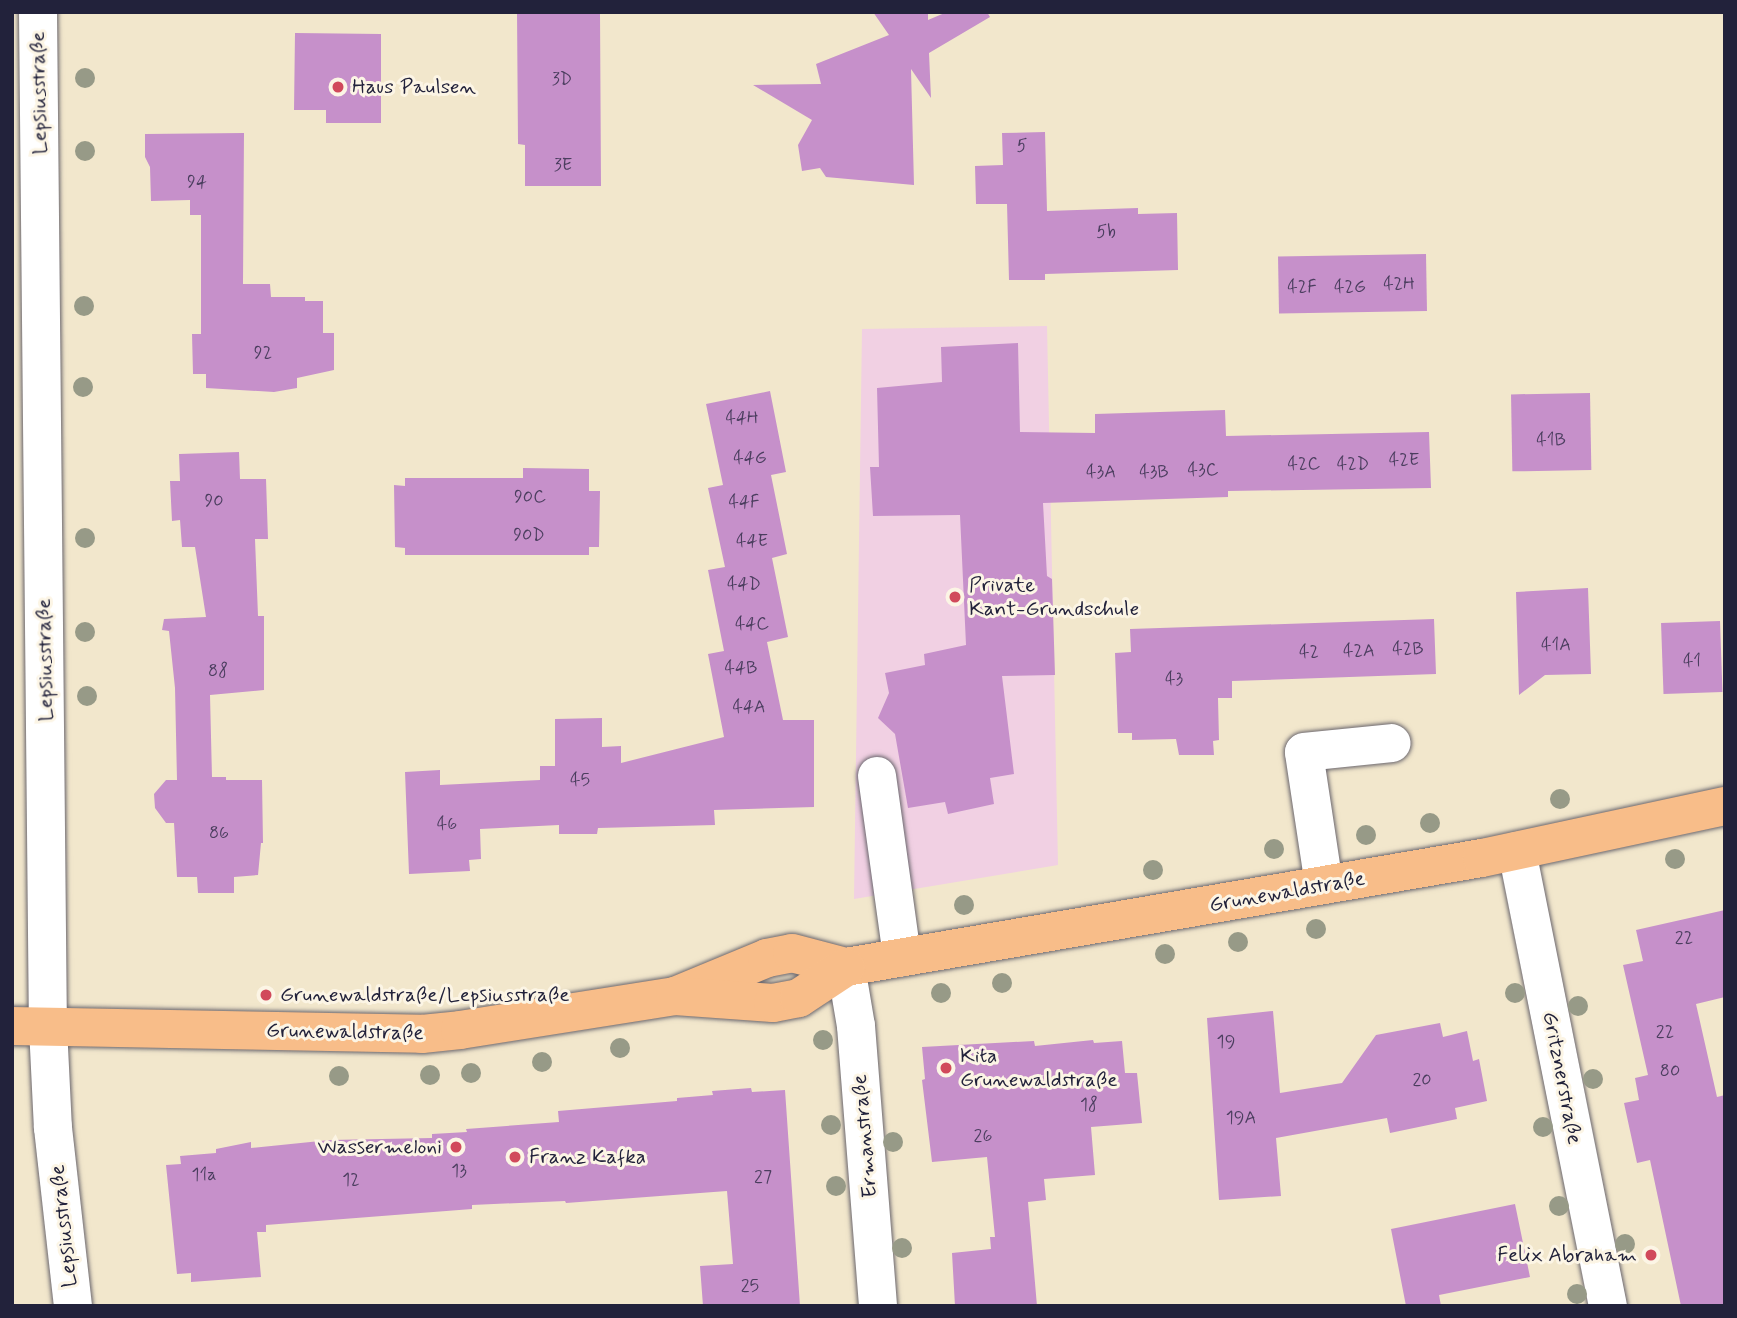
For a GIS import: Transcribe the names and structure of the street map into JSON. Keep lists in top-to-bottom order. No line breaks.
{"streets":{"main road":["Grunewaldstraße"],"street":["Lepsiusstraße","Gritznerstraße","Ermanstraße"]},"crossings":[["Lepsiusstraße","Grunewaldstraße"],["Grunewaldstraße","Gritznerstraße"],["Grunewaldstraße","Ermanstraße"]],"places":["Haus Paulsen","Private Kant-Grundschule","Grunewaldstraße/Lepsiusstraße","Kita Grunewaldstraße","Wassermeloni","Franz Kafka","Felix Abraham"],"house_numbers":["3D","5","3E","94","5b","42H","42F","42G","92","44H","41B","44G","42E","42C","42D","43C","43A","43B","90C","90","44F","90D","44E","44D","44C","41A","42B","42A","42","41","44B","88","43","44A","45","46","86","22","22","19","80","20","18","19A","26","13","11a","27","12","25"]}
